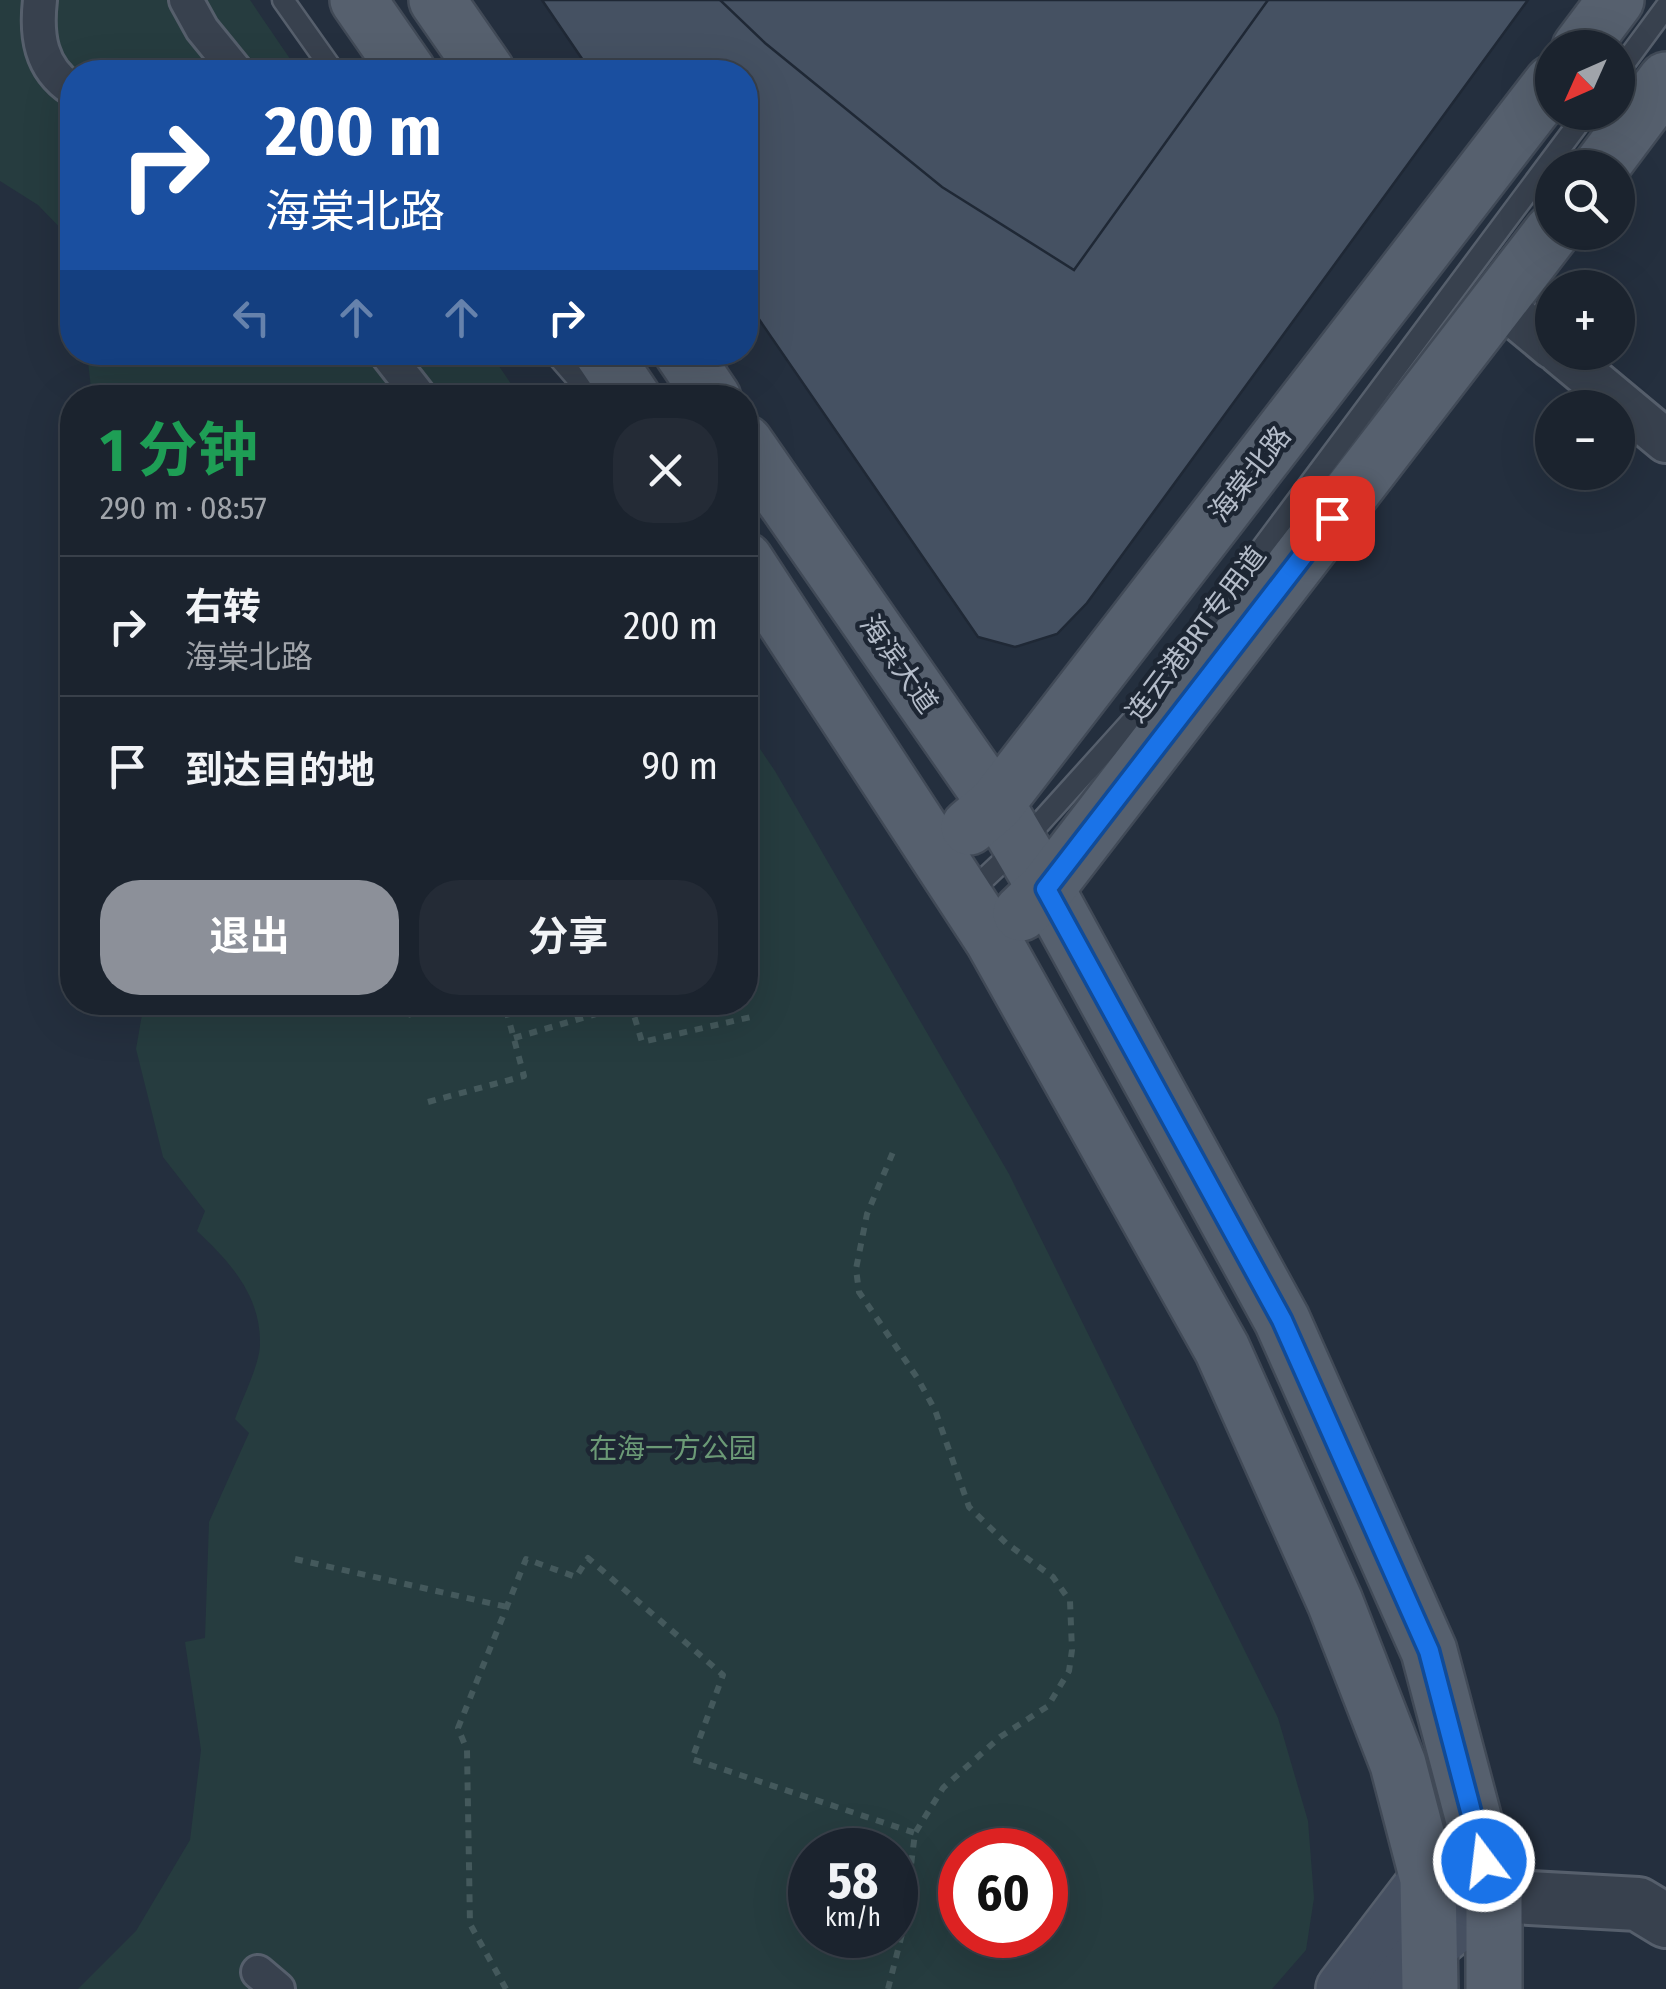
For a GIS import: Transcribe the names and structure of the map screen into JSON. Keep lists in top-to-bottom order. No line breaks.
{"streets":{"main road":["海棠北路","海滨大道"],"lane":["连云港BRT专用道"]},"crossings":[["海棠北路","连云港BRT专用道"],["海棠北路","海滨大道"],["连云港BRT专用道","海滨大道"]],"parks":["在海一方公园"],"north":"bottom left","page":{"map_buttons":["+","−"],"turn":["200 m","海棠北路"],"heading":["1 分钟","290 m · 08:57"],"list":[{"name":"右转","note":"海棠北路","value":"200 m"},{"name":"到达目的地","value":"90 m"}],"buttons":["退出","分享"],"speed":"58 km/h","limit":"60"}}
